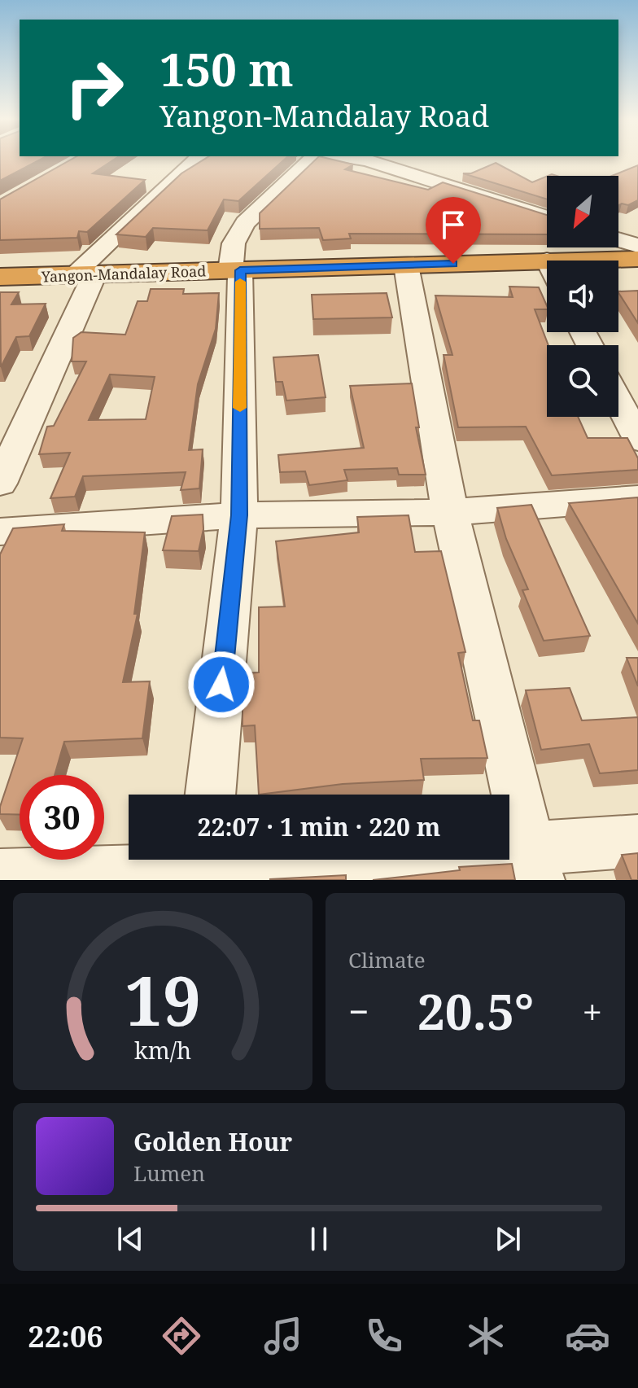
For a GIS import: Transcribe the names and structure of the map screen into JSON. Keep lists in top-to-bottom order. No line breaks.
{"streets":{"highway":["Yangon-Mandalay Road"]},"north":"bottom left","page":{"turn":["150 m","Yangon-Mandalay Road"],"limit":"30","trip":"22:07 · 1 min · 220 m","tile":"Climate","heat":["−","20.5°","+"],"song":["Golden Hour","Lumen"],"tabs":"22:06","gauge":["19","km/h"]}}
